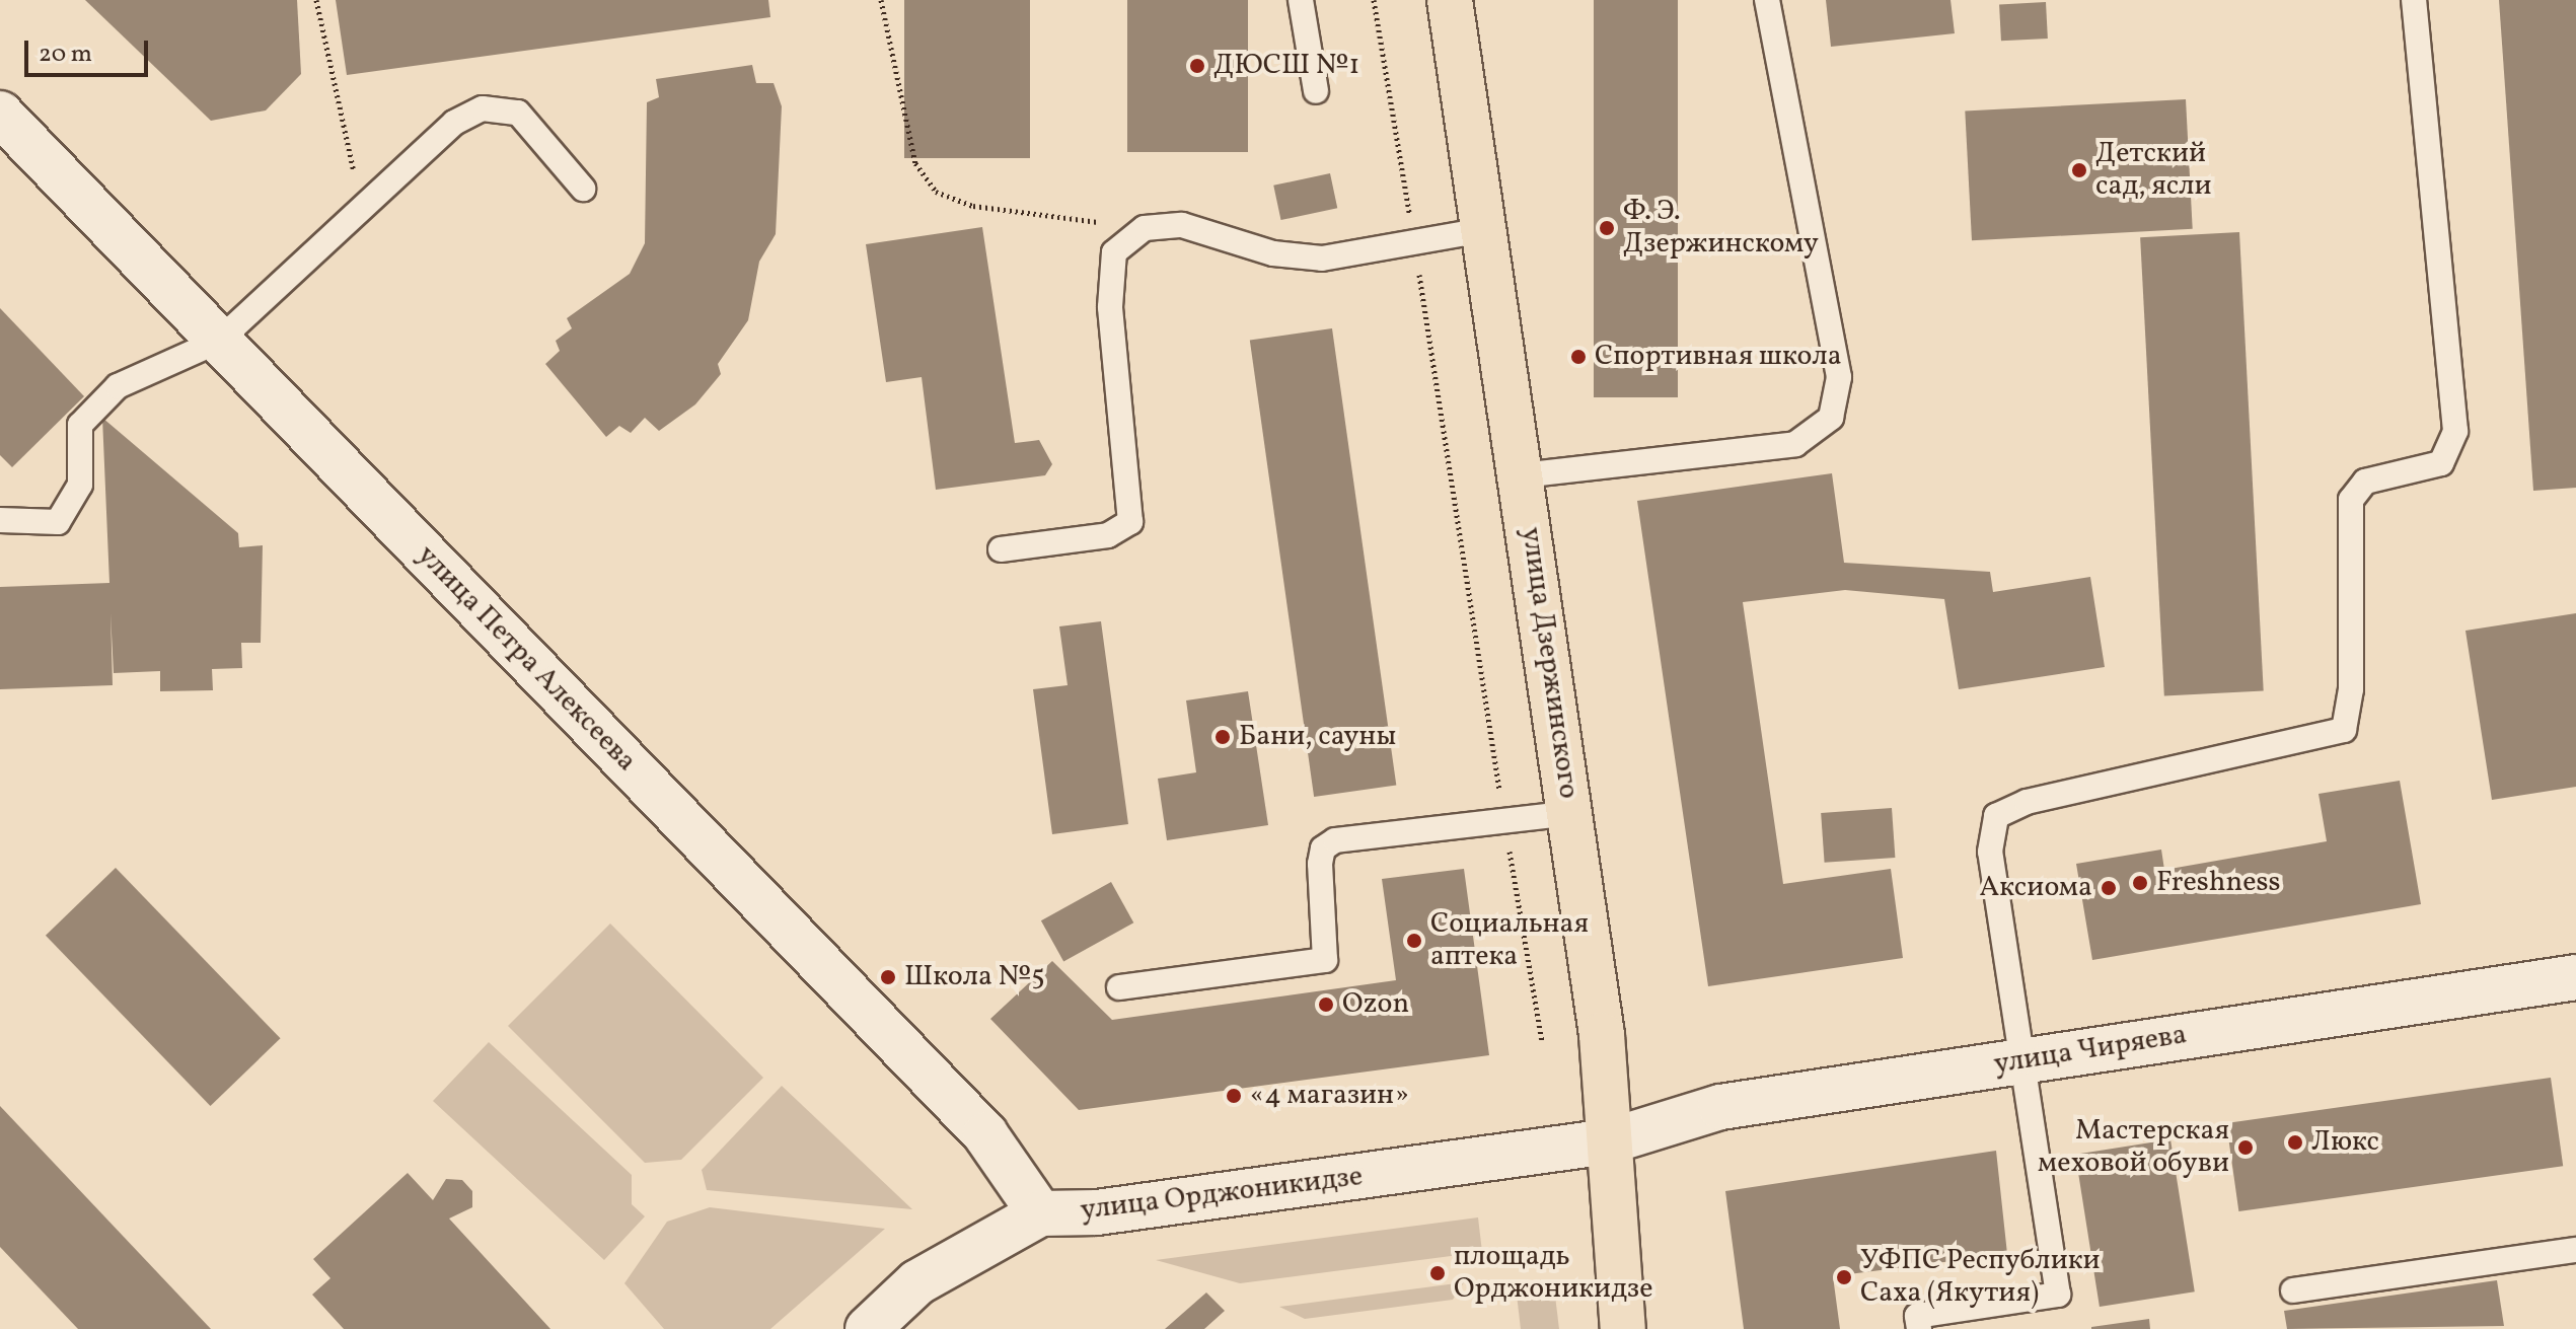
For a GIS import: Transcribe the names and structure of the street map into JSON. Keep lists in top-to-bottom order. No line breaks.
{"streets":{"main road":["улица Петра Алексеева","улица Дзержинского","улица Чиряева","улица Орджоникидзе"]},"crossings":[["улица Петра Алексеева","улица Орджоникидзе"],["улица Дзержинского","улица Чиряева"],["улица Дзержинского","улица Орджоникидзе"],["улица Чиряева","улица Орджоникидзе"]],"places":["ДЮСШ №1","Детский сад, ясли","Ф. Э. Дзержинскому","Спортивная школа","Бани, сауны","Freshness","Аксиома","Социальная аптека","Школа №5","Ozon","«4 магазин»","Люкс","Мастерская меховой обуви","площадь Орджоникидзе","УФПС Республики Саха (Якутия)"],"scale_bar":"20 m"}
